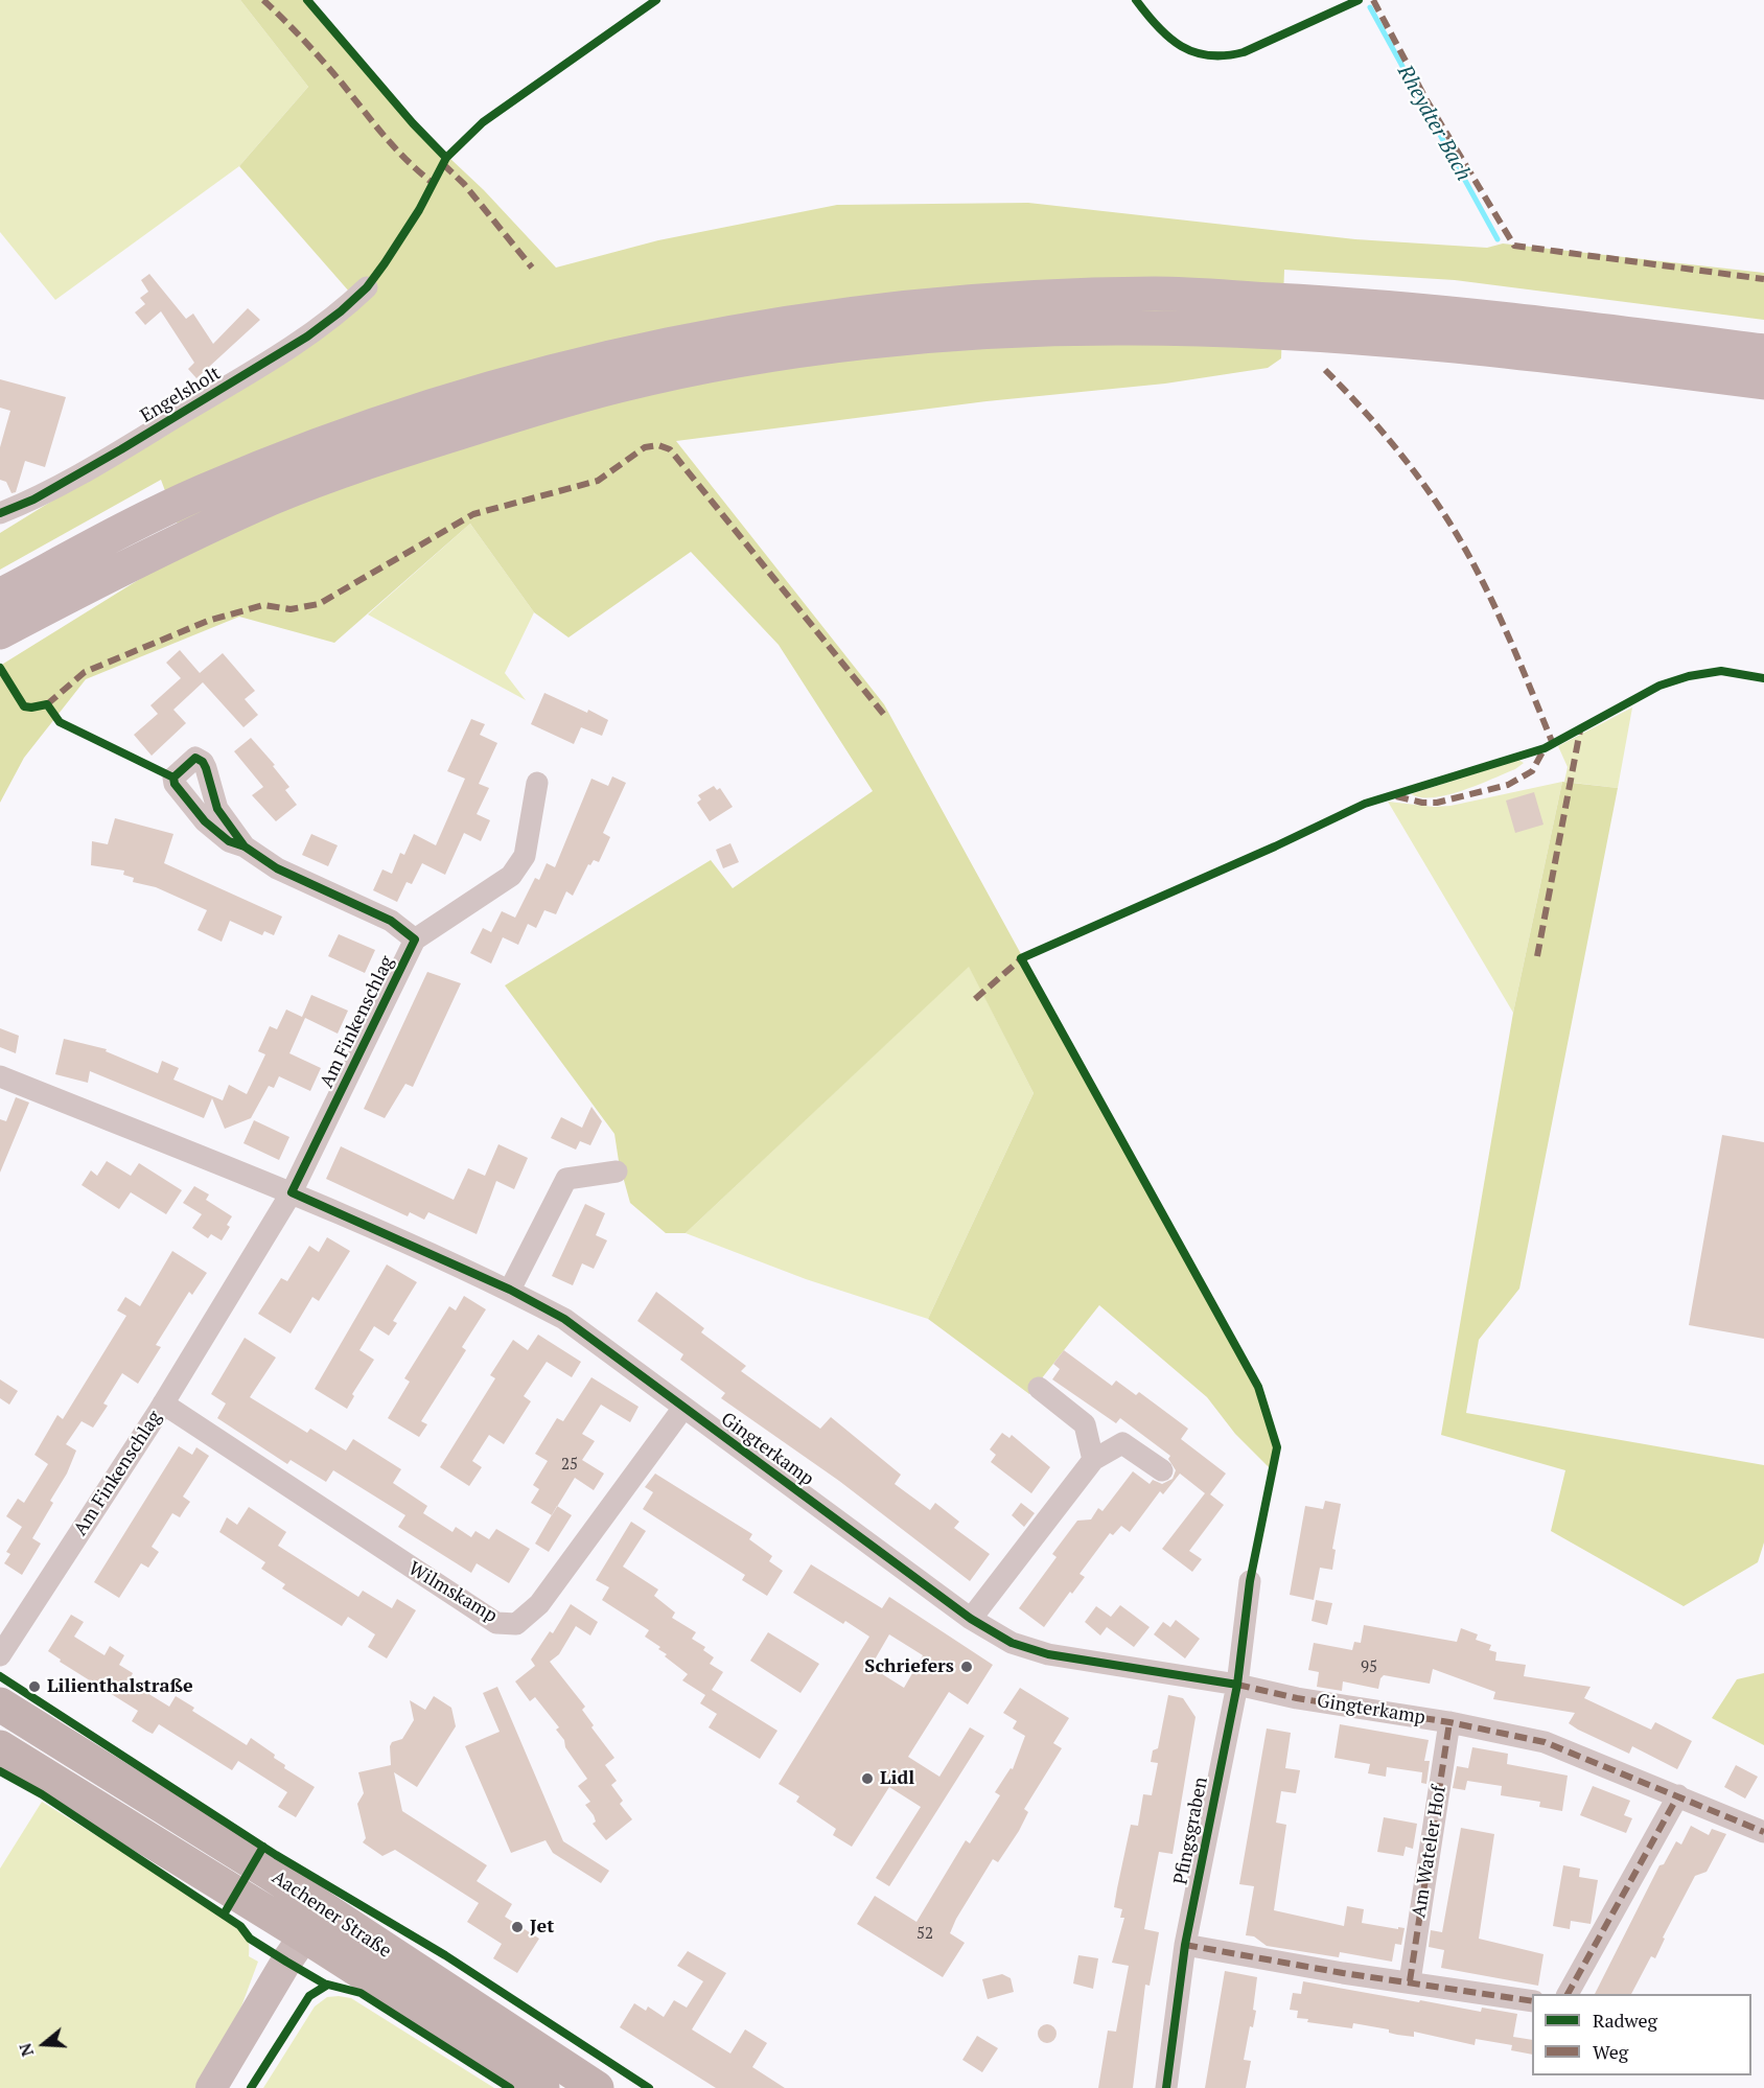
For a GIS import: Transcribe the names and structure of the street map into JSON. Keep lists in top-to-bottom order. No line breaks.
{"streets":{"main road":["Aachener Straße"],"street":["Engelsholt","Am Finkenschlag","Gingterkamp","Wilmskamp","Pfingsgraben","Am Wateler Hof"]},"crossings":[["Am Finkenschlag","Gingterkamp"],["Am Finkenschlag","Wilmskamp"],["Gingterkamp","Wilmskamp"],["Gingterkamp","Pfingsgraben"],["Gingterkamp","Am Wateler Hof"]],"water":["Rheydter Bach"],"places":["Schriefers","Lilienthalstraße","Lidl","Jet"],"house_numbers":["25","95","52"],"legend":["Radweg","Weg"],"north":"left"}
